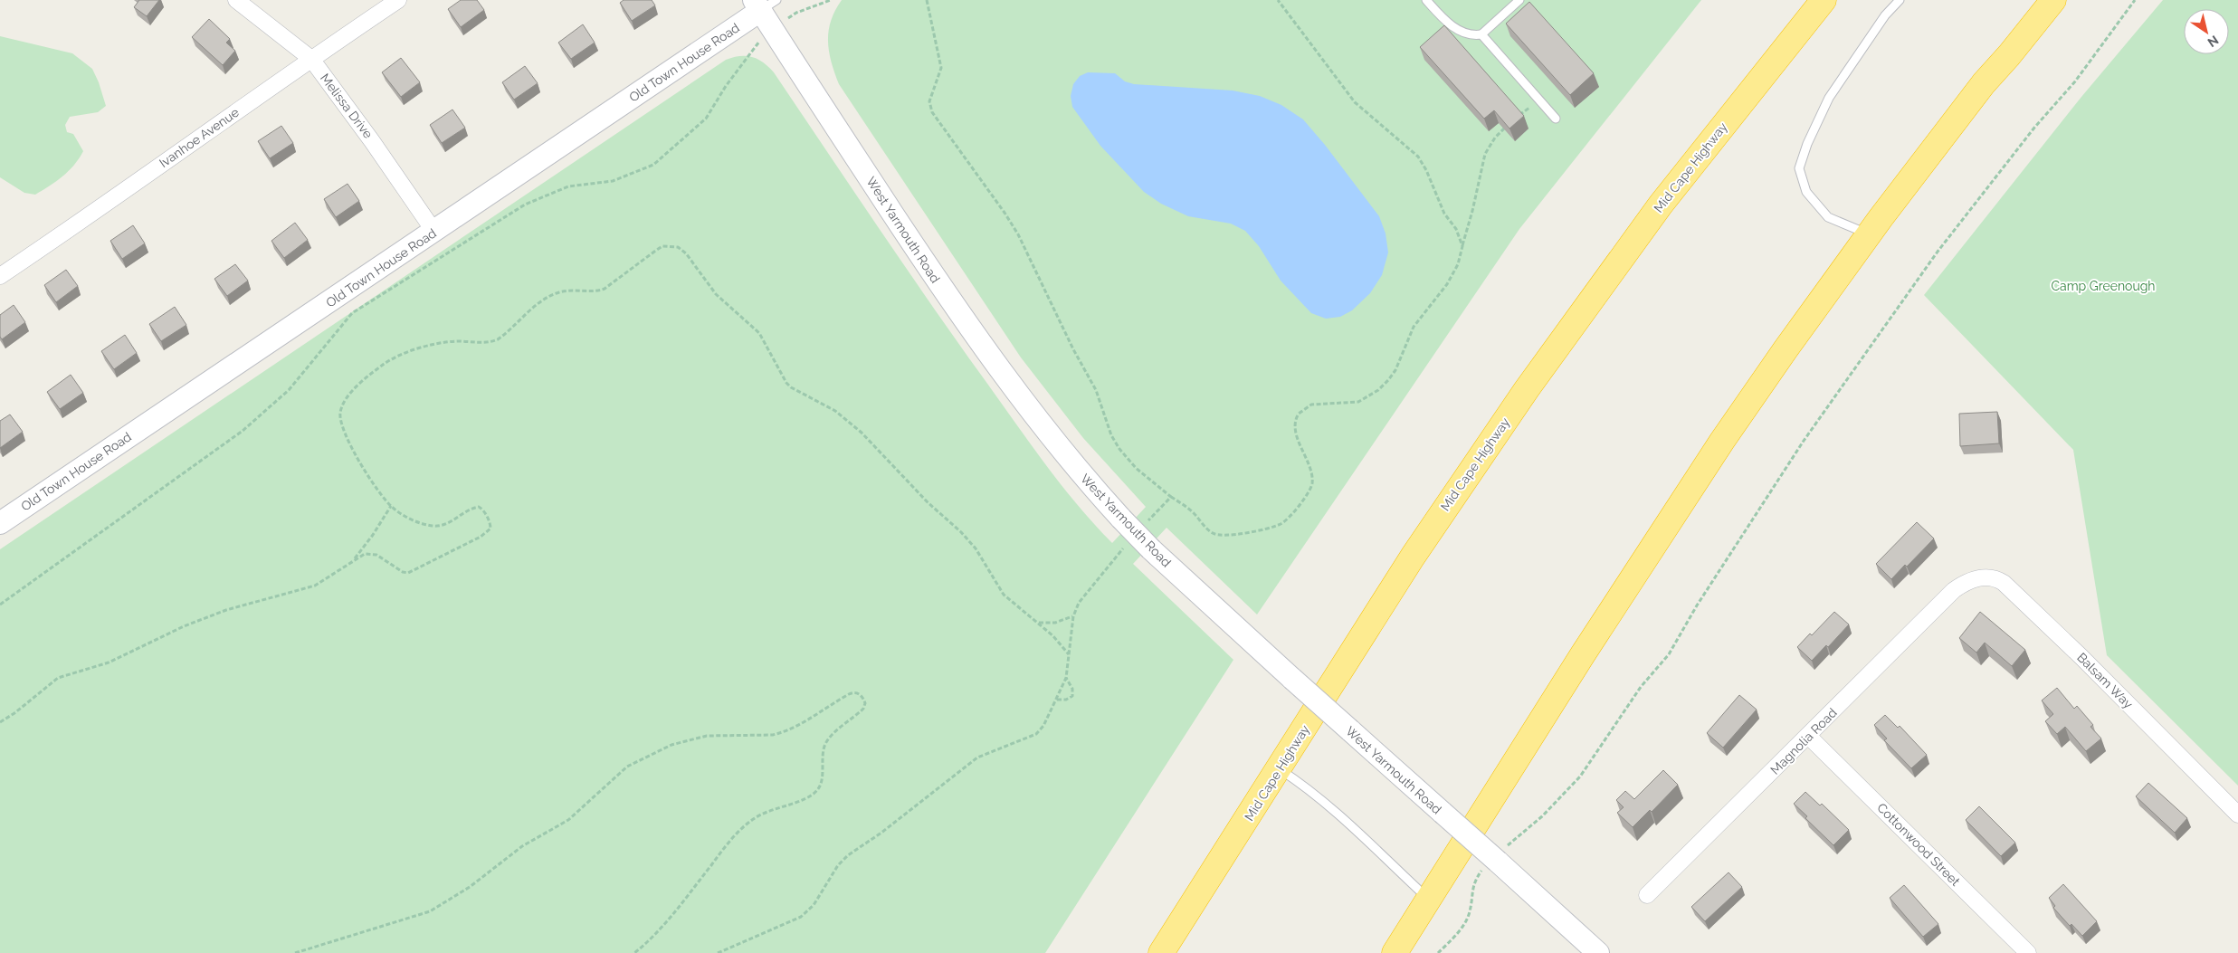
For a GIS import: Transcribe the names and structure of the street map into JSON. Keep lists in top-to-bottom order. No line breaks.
{"streets":{"highway":["Mid Cape Highway"],"main road":["Old Town House Road","West Yarmouth Road"],"street":["Melissa Drive","Ivanhoe Avenue","Balsam Way","Magnolia Road","Cottonwood Street"]},"crossings":[["Old Town House Road","Melissa Drive"],["Old Town House Road","West Yarmouth Road"],["Melissa Drive","Ivanhoe Avenue"],["Balsam Way","Magnolia Road"],["Magnolia Road","Cottonwood Street"]],"parks":["Camp Greenough"],"north":"bottom right"}
